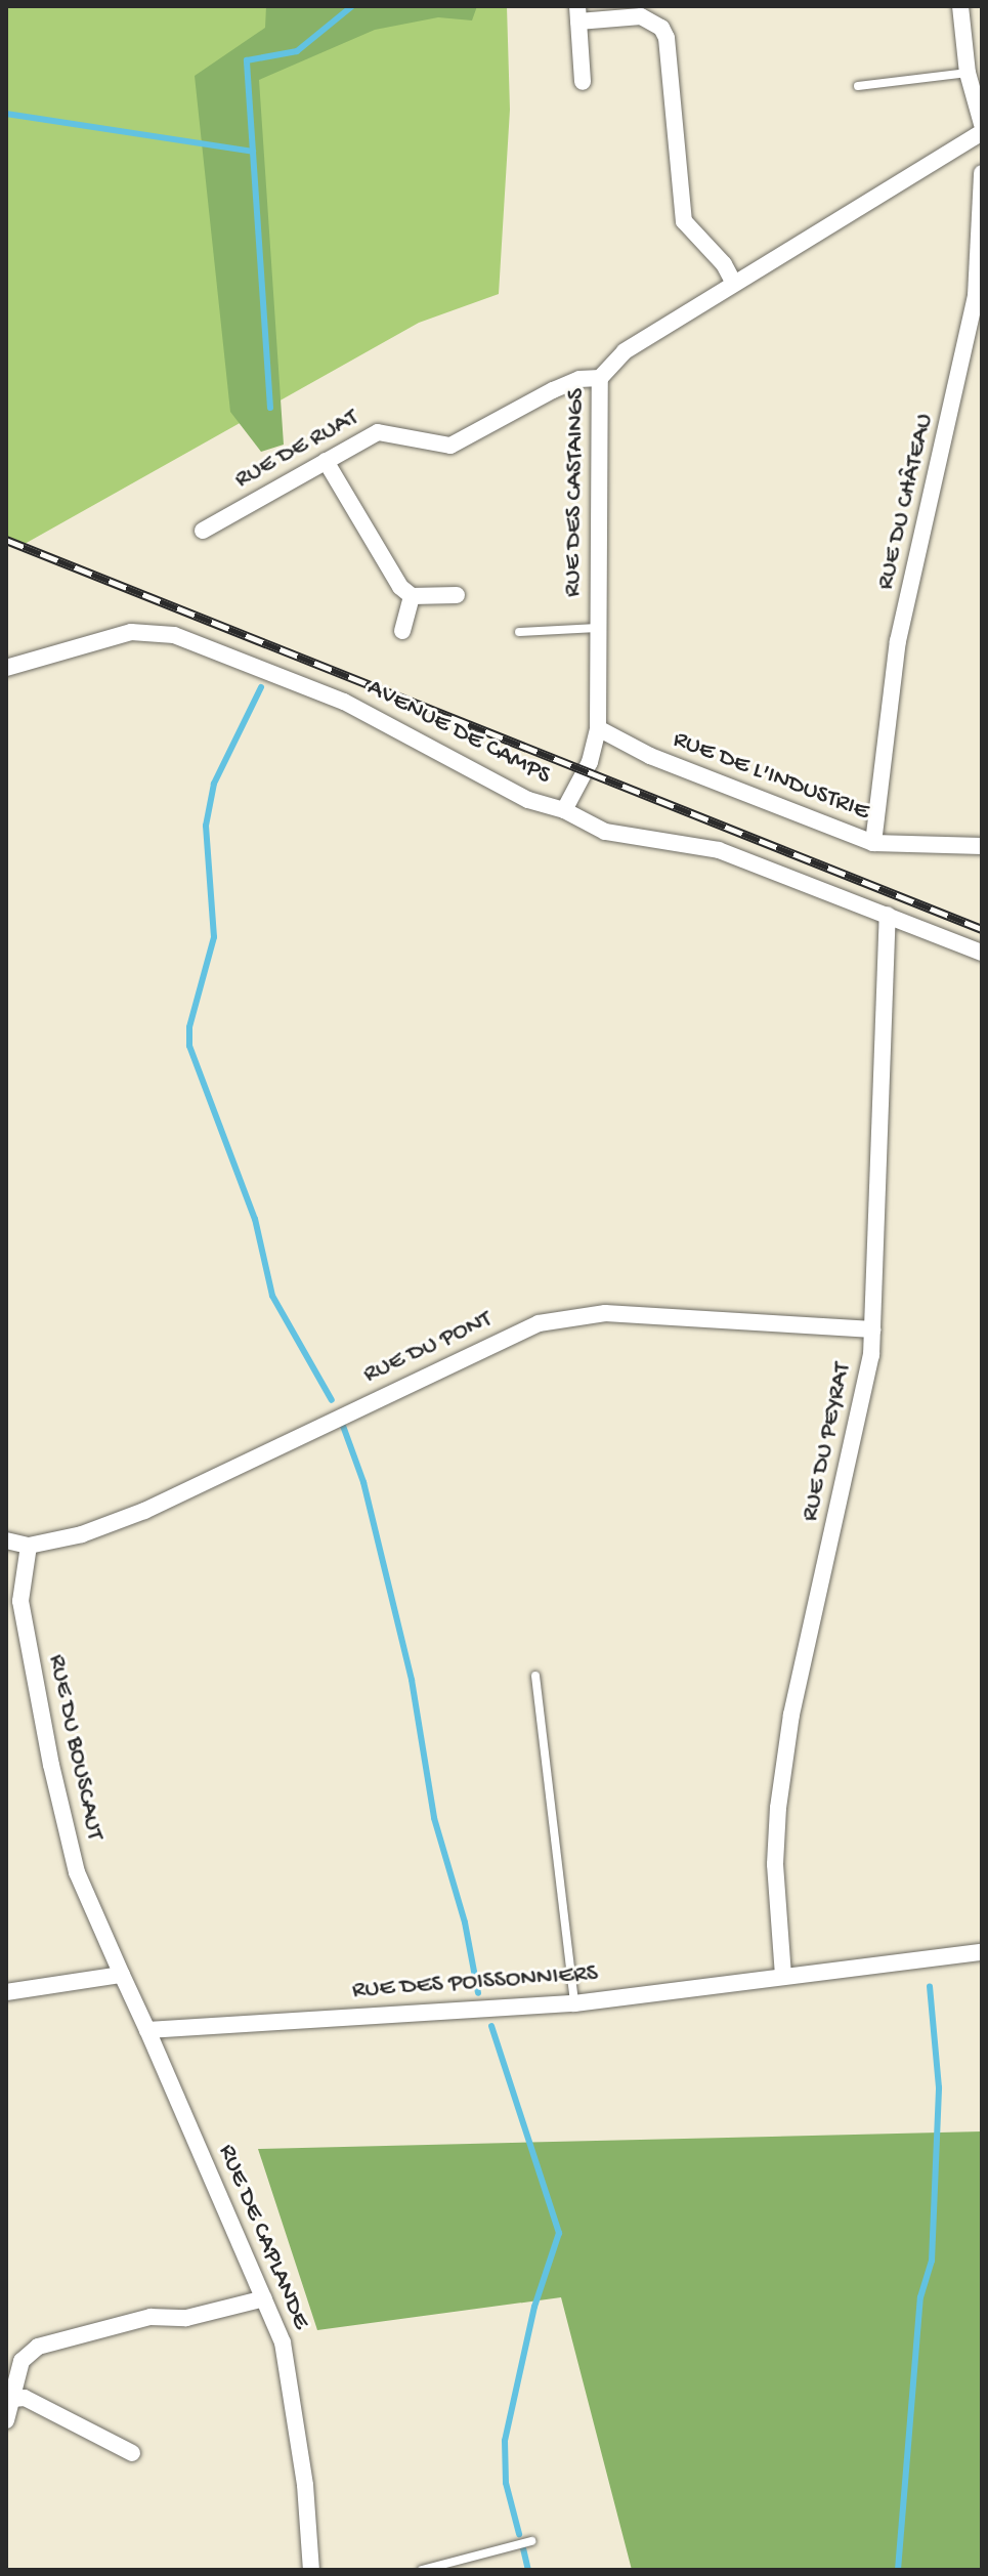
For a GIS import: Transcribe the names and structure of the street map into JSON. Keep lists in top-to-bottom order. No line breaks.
{"streets":{"street":["RUE DE RUAT","RUE DES CASTAINGS","RUE DU CHÂTEAU","AVENUE DE CAMPS","RUE DE L'INDUSTRIE","RUE DU PONT","RUE DU PEYRAT","RUE DU BOUSCAUT","RUE DES POISSONNIERS","RUE DE CAPLANDE"]},"crossings":[["RUE DE RUAT","RUE DES CASTAINGS"],["RUE DES CASTAINGS","AVENUE DE CAMPS"],["RUE DES CASTAINGS","RUE DE L'INDUSTRIE"],["RUE DU CHÂTEAU","RUE DE L'INDUSTRIE"],["AVENUE DE CAMPS","RUE DU PEYRAT"],["RUE DU PONT","RUE DU PEYRAT"],["RUE DU PONT","RUE DU BOUSCAUT"],["RUE DU PEYRAT","RUE DES POISSONNIERS"],["RUE DES POISSONNIERS","RUE DE CAPLANDE"]]}
